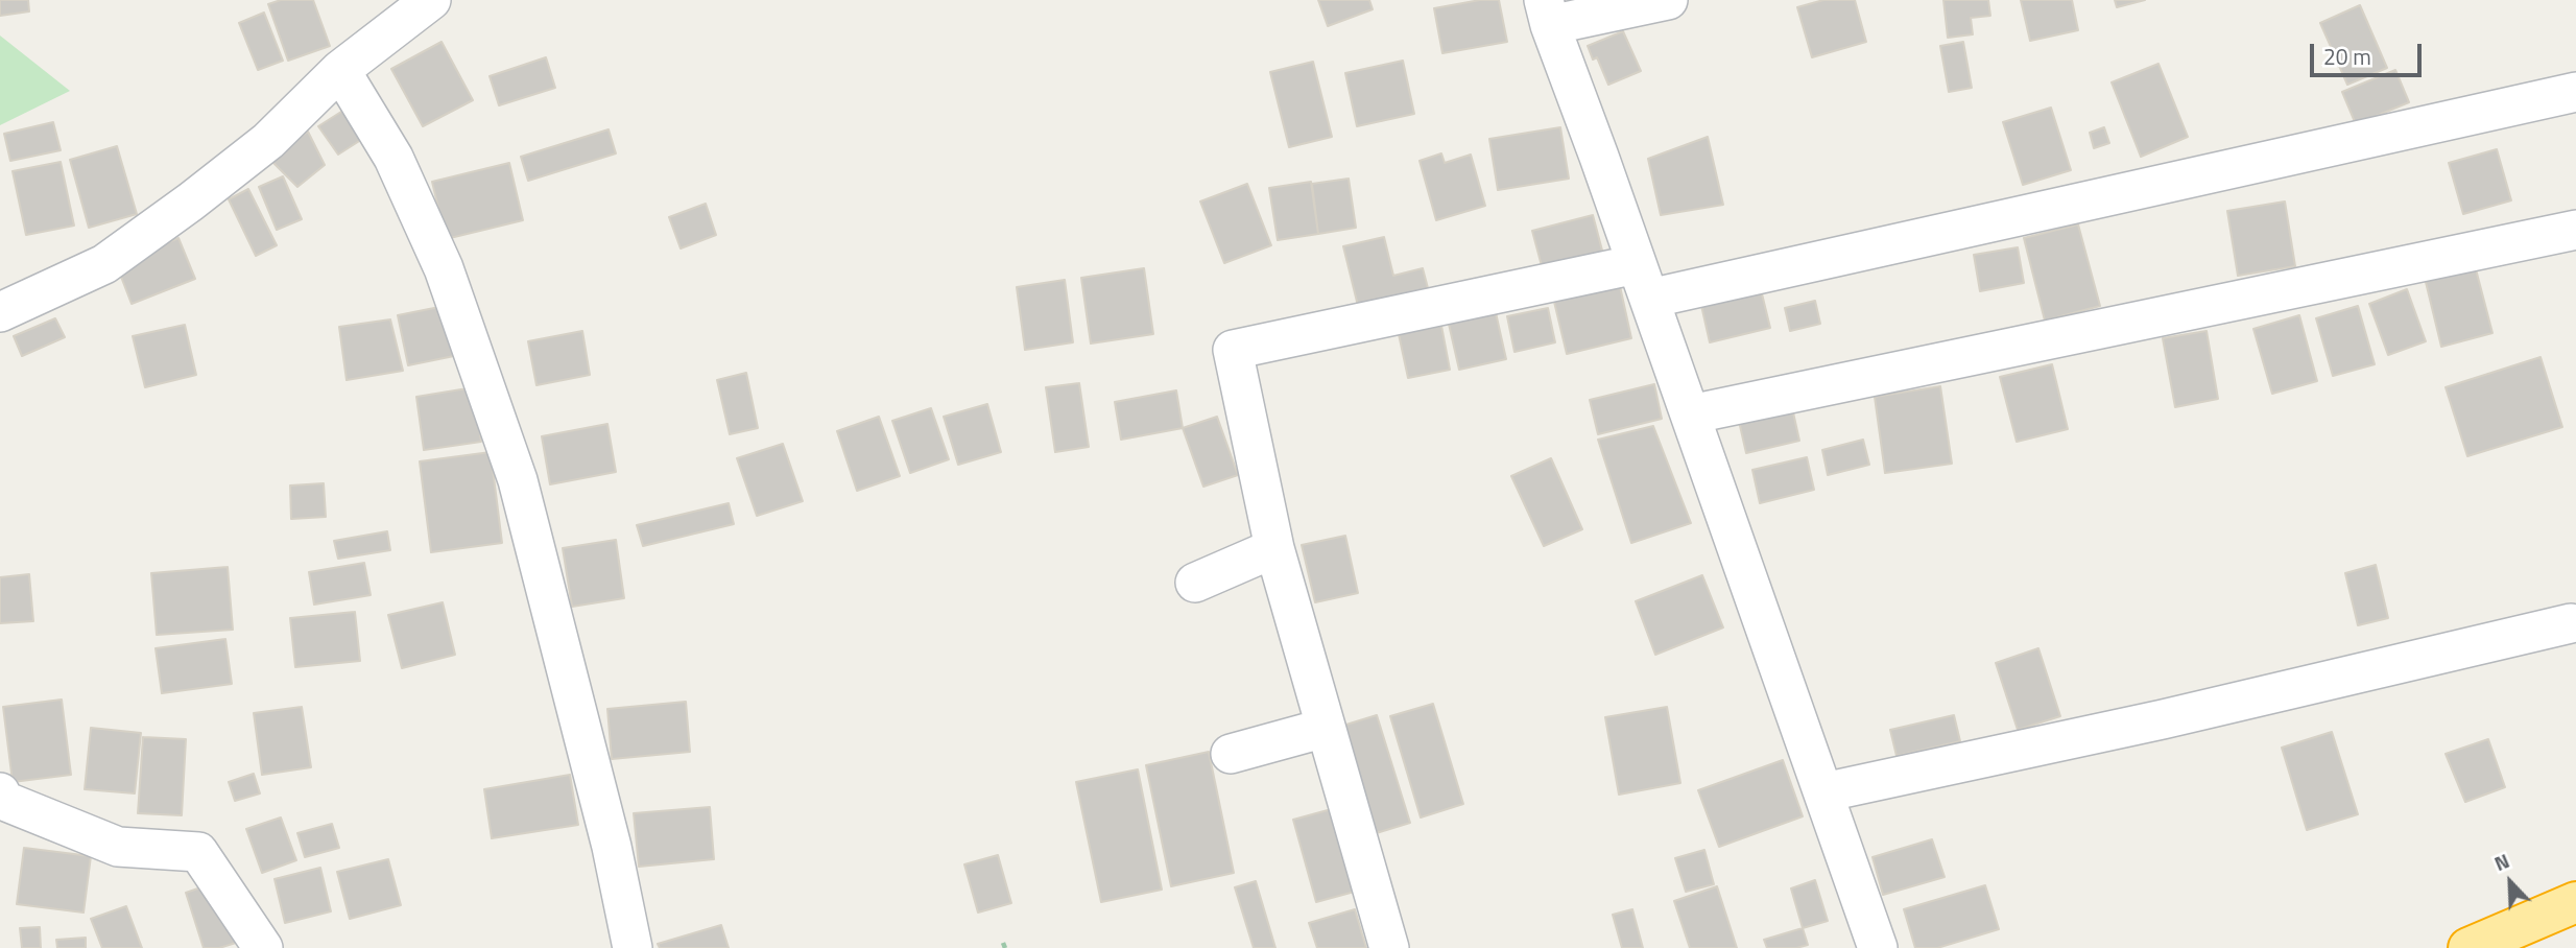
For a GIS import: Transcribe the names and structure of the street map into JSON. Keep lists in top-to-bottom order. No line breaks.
{"scale_bar":"20 m","north":"top left"}
